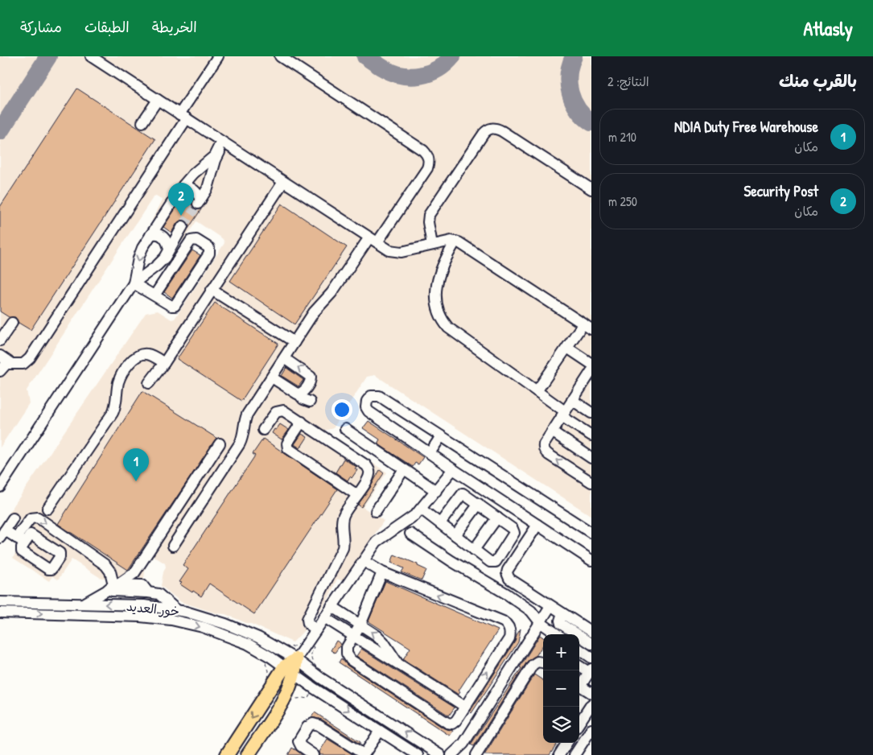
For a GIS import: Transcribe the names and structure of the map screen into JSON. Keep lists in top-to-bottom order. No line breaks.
{"streets":{"street":["خور العديد"]},"page":{"header":"Atlasly","nav":["الخريطة","الطبقات","مشاركة"],"heading":["بالقرب منك","النتائج: 2"],"list":[{"mark":"1","name":"NDIA Duty Free Warehouse","note":"مكان","value":"210 m"},{"mark":"2","name":"Security Post","note":"مكان","value":"250 m"}],"pins":["2","1"],"map_buttons":["+","−"]}}
